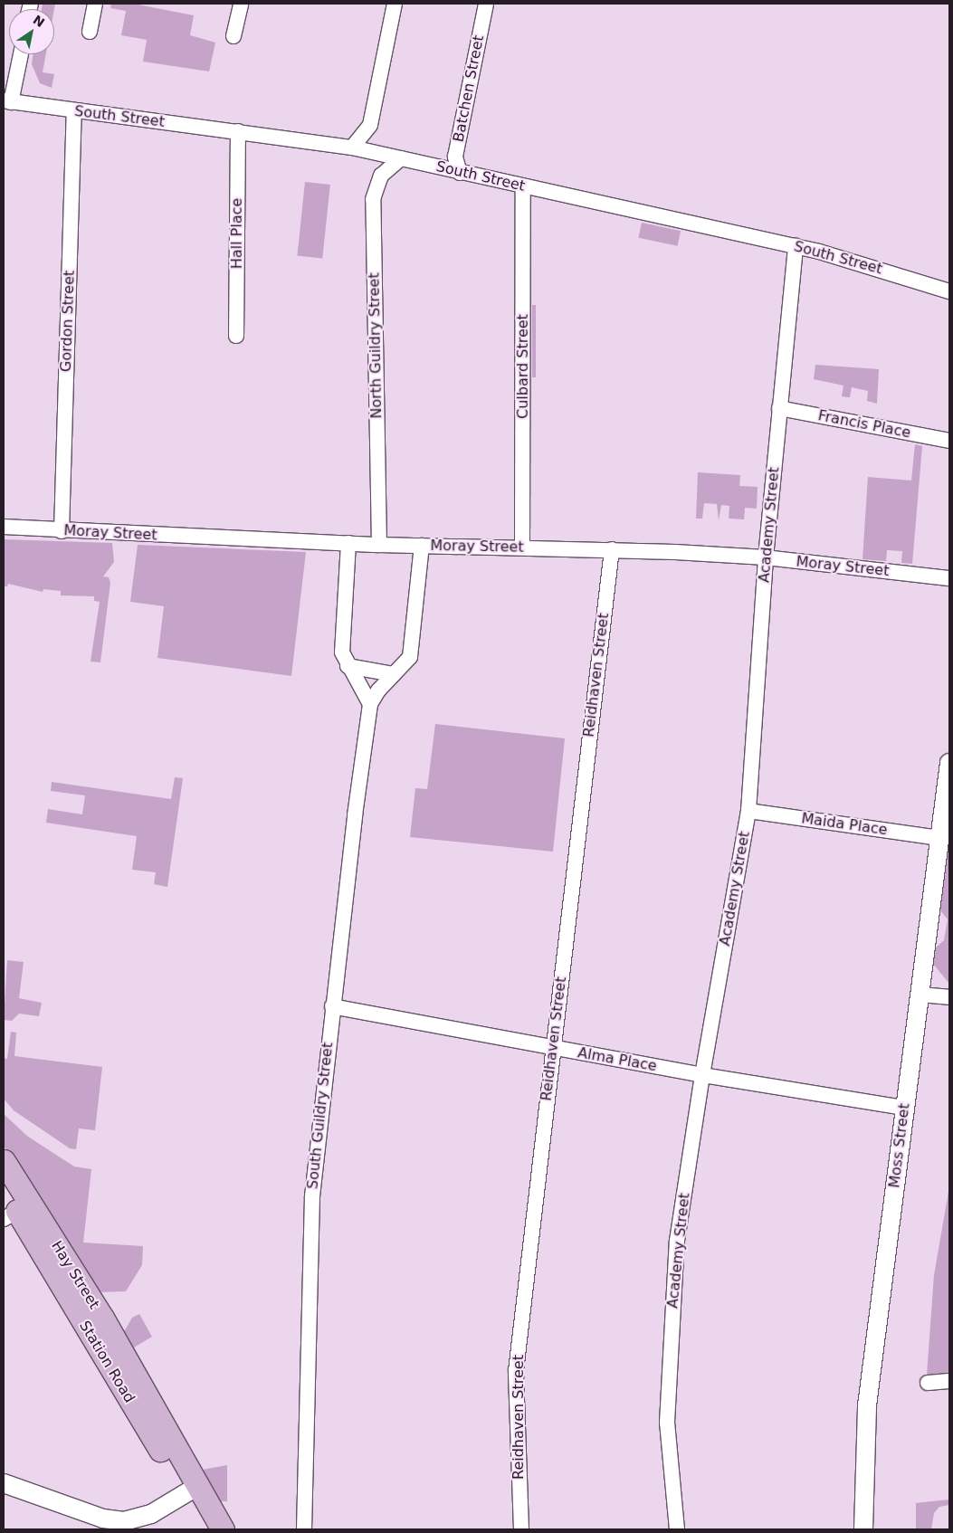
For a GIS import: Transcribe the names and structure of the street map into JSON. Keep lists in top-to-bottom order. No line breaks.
{"streets":{"main road":["Hay Street"],"street":["Batchen Street","South Street","Hall Place","Gordon Street","North Guildry Street","Culbard Street","Francis Place","Academy Street","Moray Street","Reidhaven Street","Maida Place","Alma Place","South Guildry Street","Moss Street"]},"crossings":[["Batchen Street","South Street"],["South Street","Hall Place"],["South Street","Gordon Street"],["South Street","North Guildry Street"],["South Street","Culbard Street"],["South Street","Academy Street"],["Gordon Street","Moray Street"],["North Guildry Street","Moray Street"],["Culbard Street","Moray Street"],["Francis Place","Academy Street"],["Academy Street","Moray Street"],["Academy Street","Maida Place"],["Academy Street","Alma Place"],["Moray Street","Reidhaven Street"],["Reidhaven Street","Alma Place"],["Maida Place","Moss Street"],["Alma Place","South Guildry Street"],["Alma Place","Moss Street"]],"north":"top right"}
